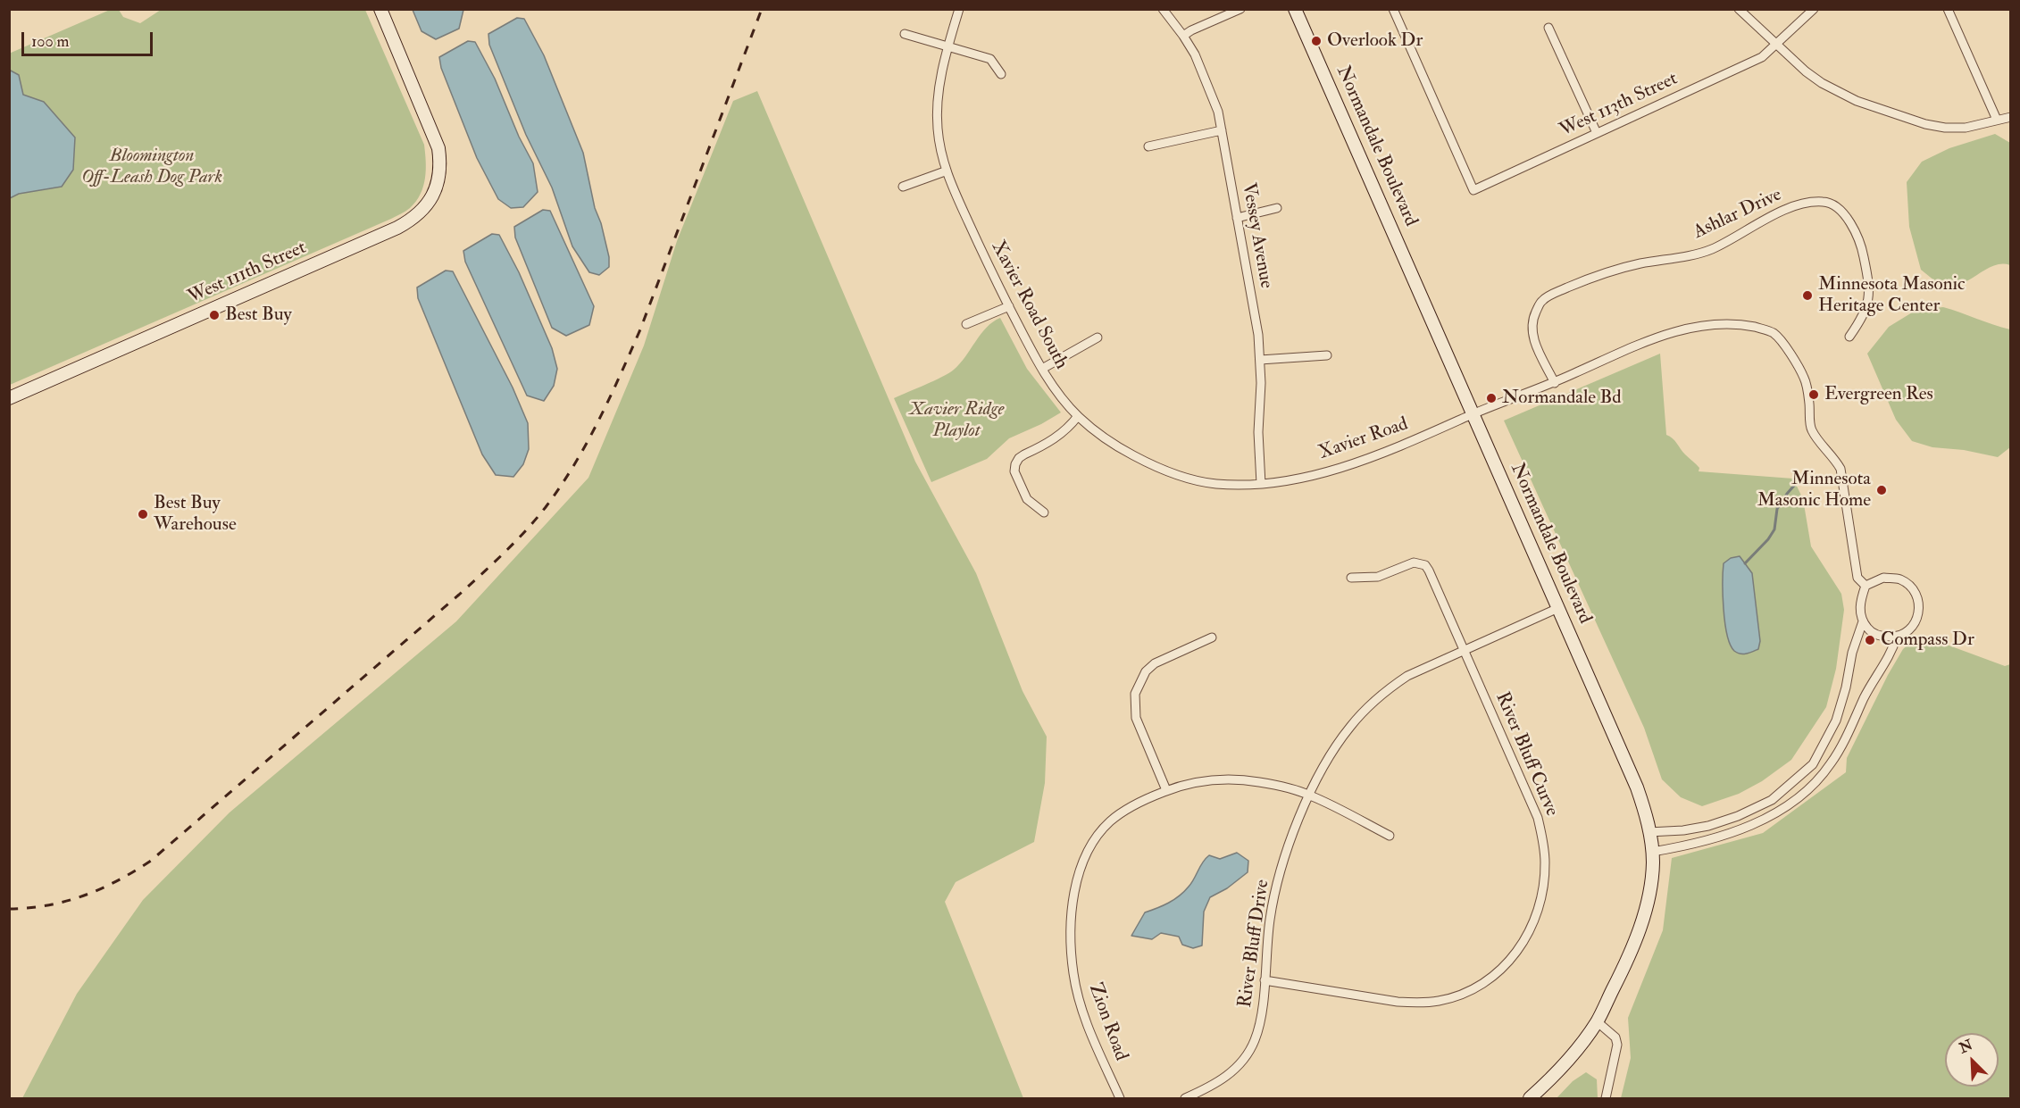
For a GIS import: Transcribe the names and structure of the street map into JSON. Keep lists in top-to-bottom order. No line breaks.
{"streets":{"street":["West 113th Street","Normandale Boulevard","Ashlar Drive","Vessey Avenue","West 111th Street","Xavier Road South","Xavier Road","River Bluff Curve","River Bluff Drive","Zion Road"]},"crossings":[["Normandale Boulevard","Xavier Road"],["Normandale Boulevard","River Bluff Drive"],["Ashlar Drive","Xavier Road"],["Vessey Avenue","Xavier Road South"],["Vessey Avenue","Xavier Road"],["Xavier Road South","Xavier Road"],["River Bluff Curve","River Bluff Drive"],["River Bluff Drive","Zion Road"]],"parks":["Bloomington Off-Leash Dog Park","Xavier Ridge Playlot"],"places":["Overlook Dr","Minnesota Masonic Heritage Center","Best Buy","Evergreen Res","Normandale Bd","Minnesota Masonic Home","Best Buy Warehouse","Compass Dr"],"scale_bar":"100 m","north":"top left"}
